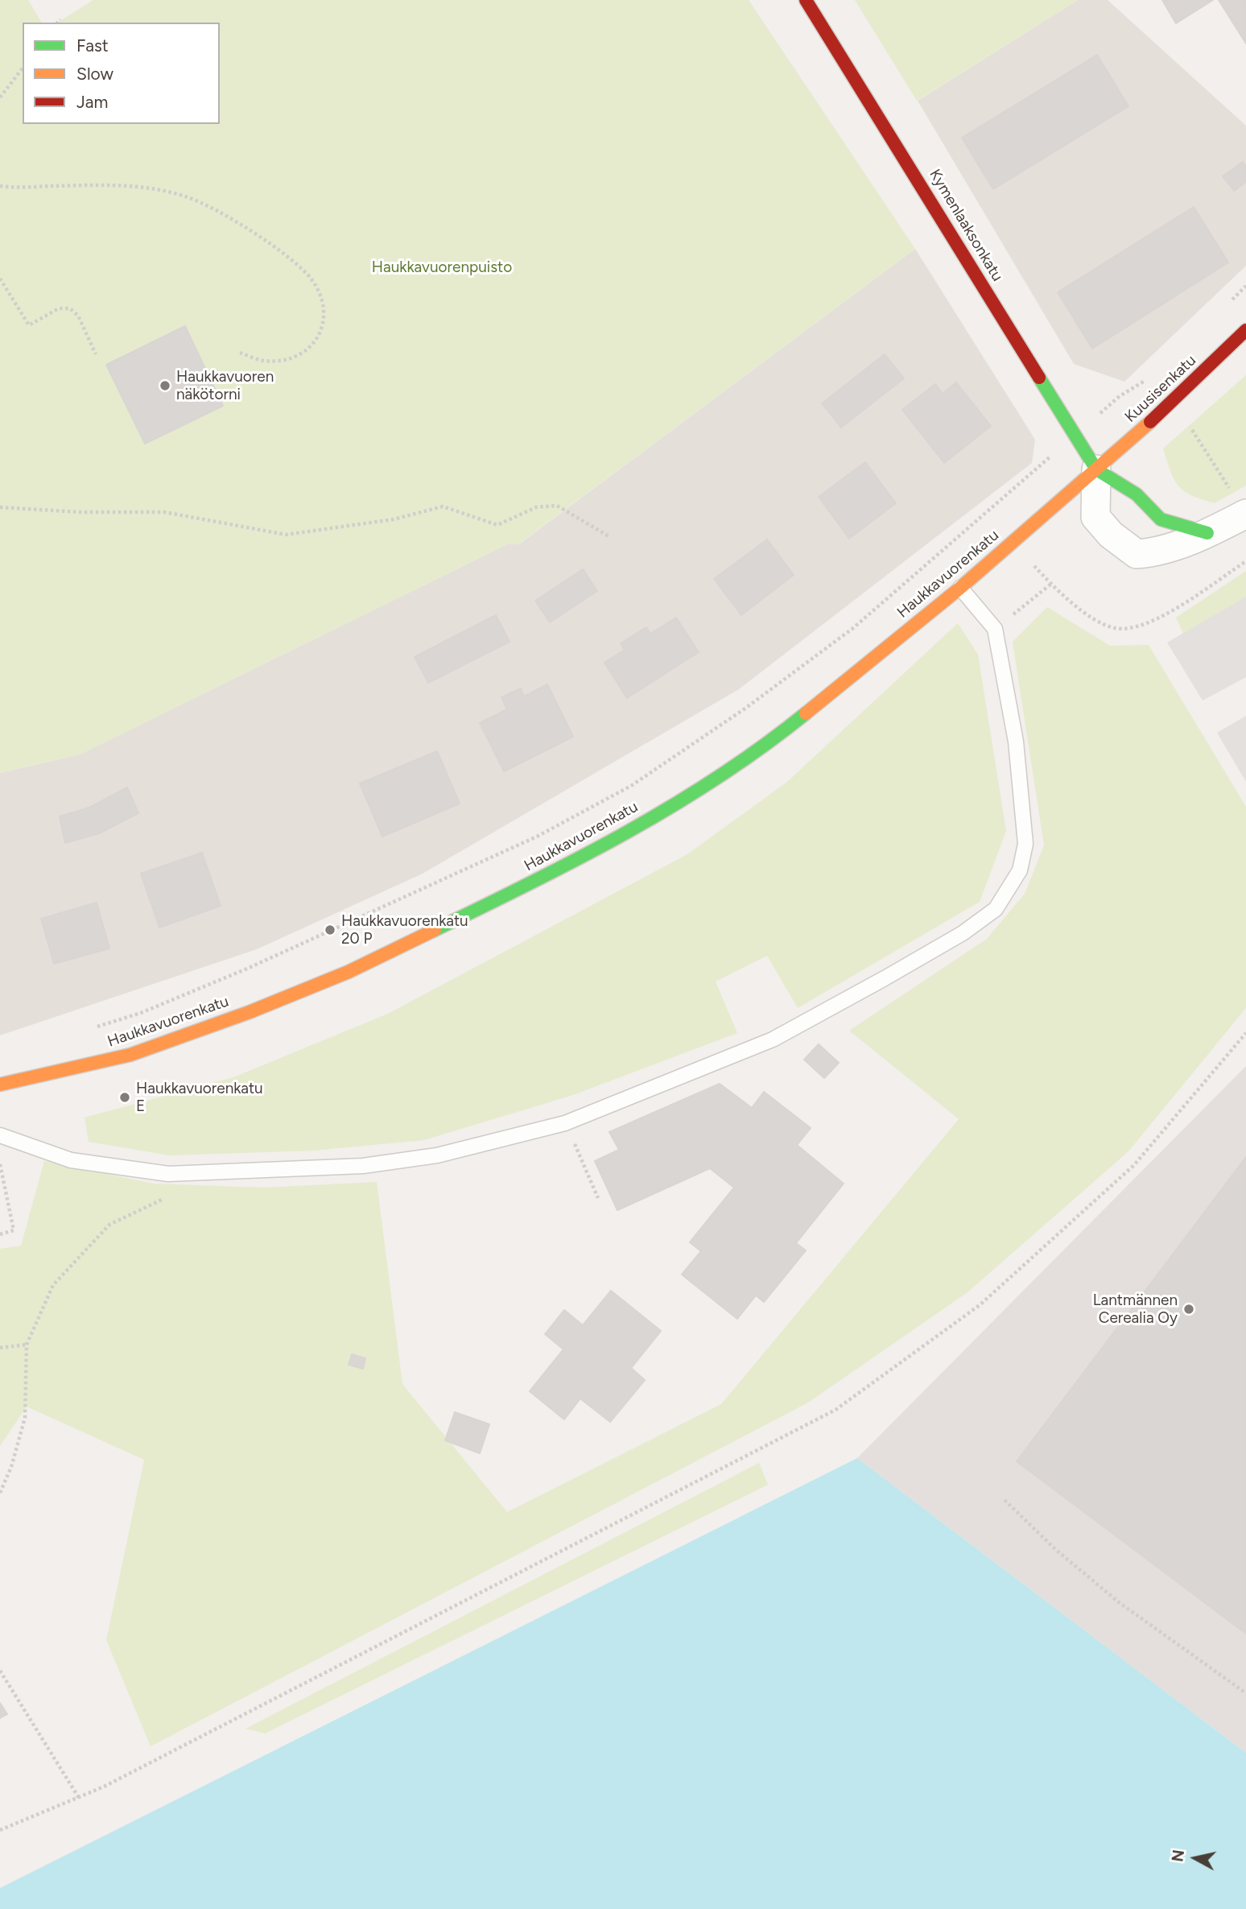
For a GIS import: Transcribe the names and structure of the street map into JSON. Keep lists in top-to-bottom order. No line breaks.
{"streets":{"main road":["Kymenlaaksonkatu","Kuusisenkatu","Haukkavuorenkatu"]},"crossings":[["Kymenlaaksonkatu","Kuusisenkatu"],["Kymenlaaksonkatu","Haukkavuorenkatu"],["Kuusisenkatu","Haukkavuorenkatu"]],"parks":["Haukkavuorenpuisto"],"places":["Haukkavuoren näkötorni","Haukkavuorenkatu 20 P","Haukkavuorenkatu E","Lantmännen Cerealia Oy"],"legend":["Fast","Slow","Jam"],"north":"left"}
